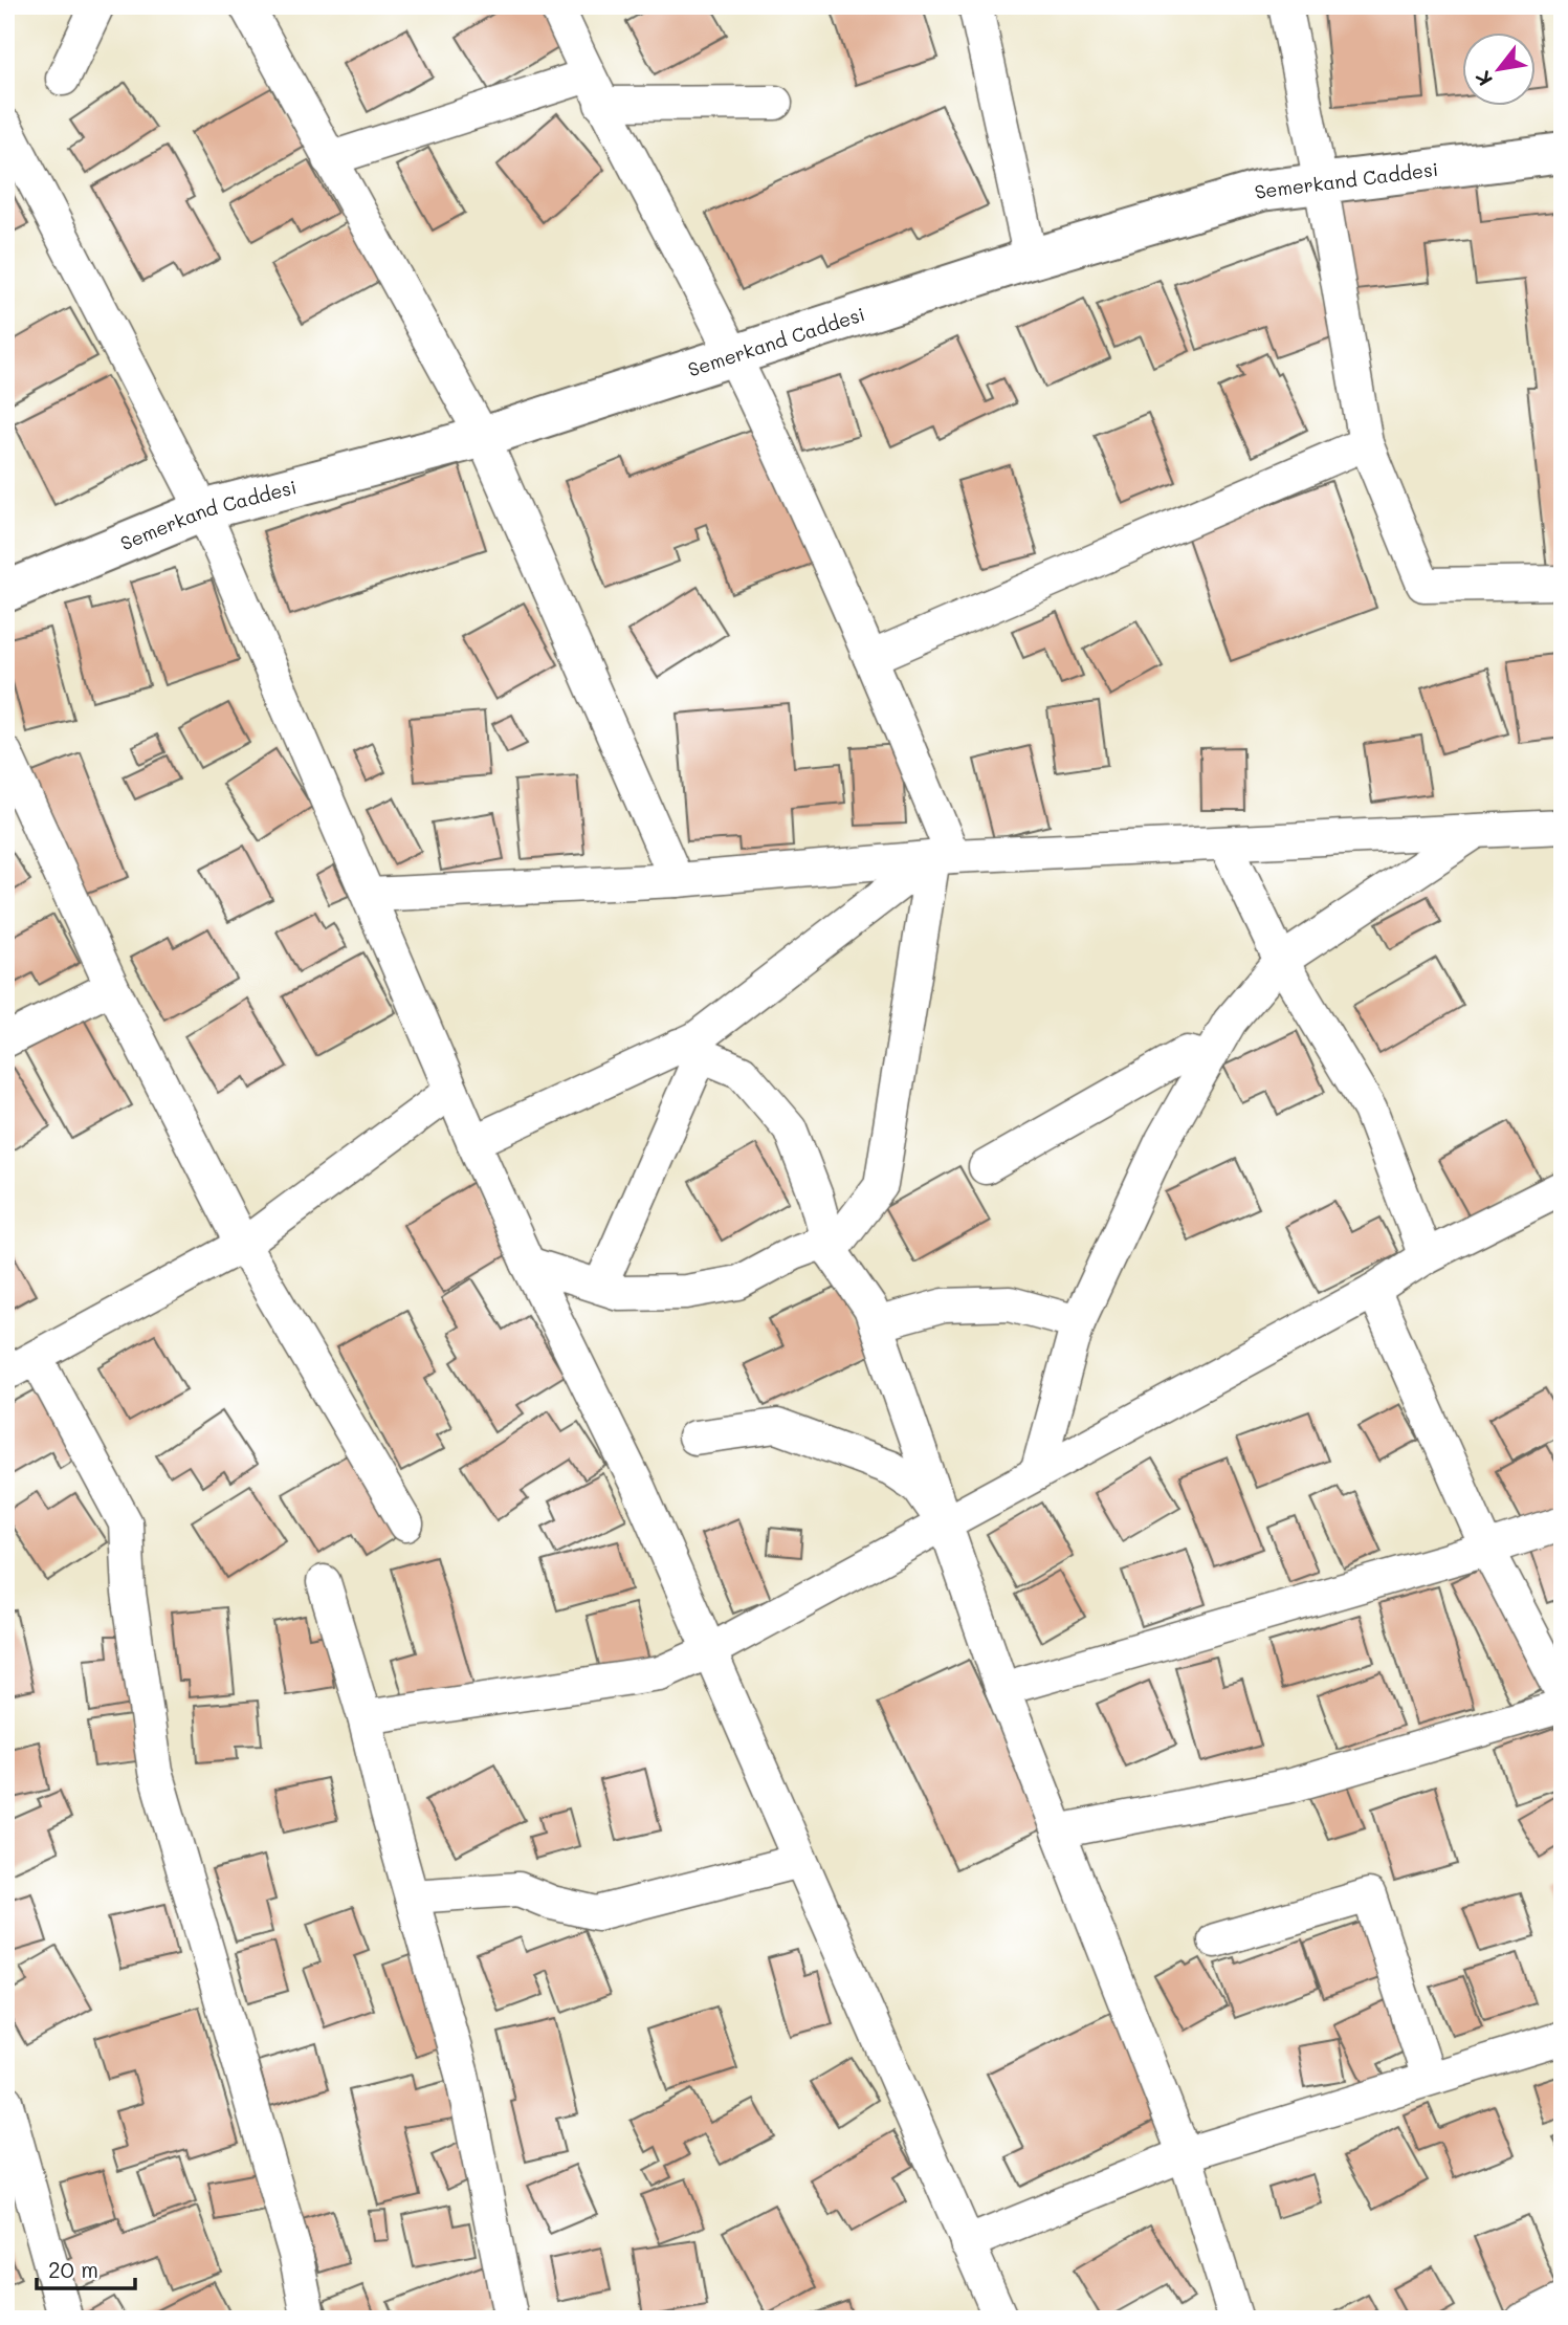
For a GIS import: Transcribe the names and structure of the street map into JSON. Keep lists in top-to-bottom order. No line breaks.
{"streets":{"street":["Semerkand Caddesi"]},"scale_bar":"20 m","north":"bottom left"}
